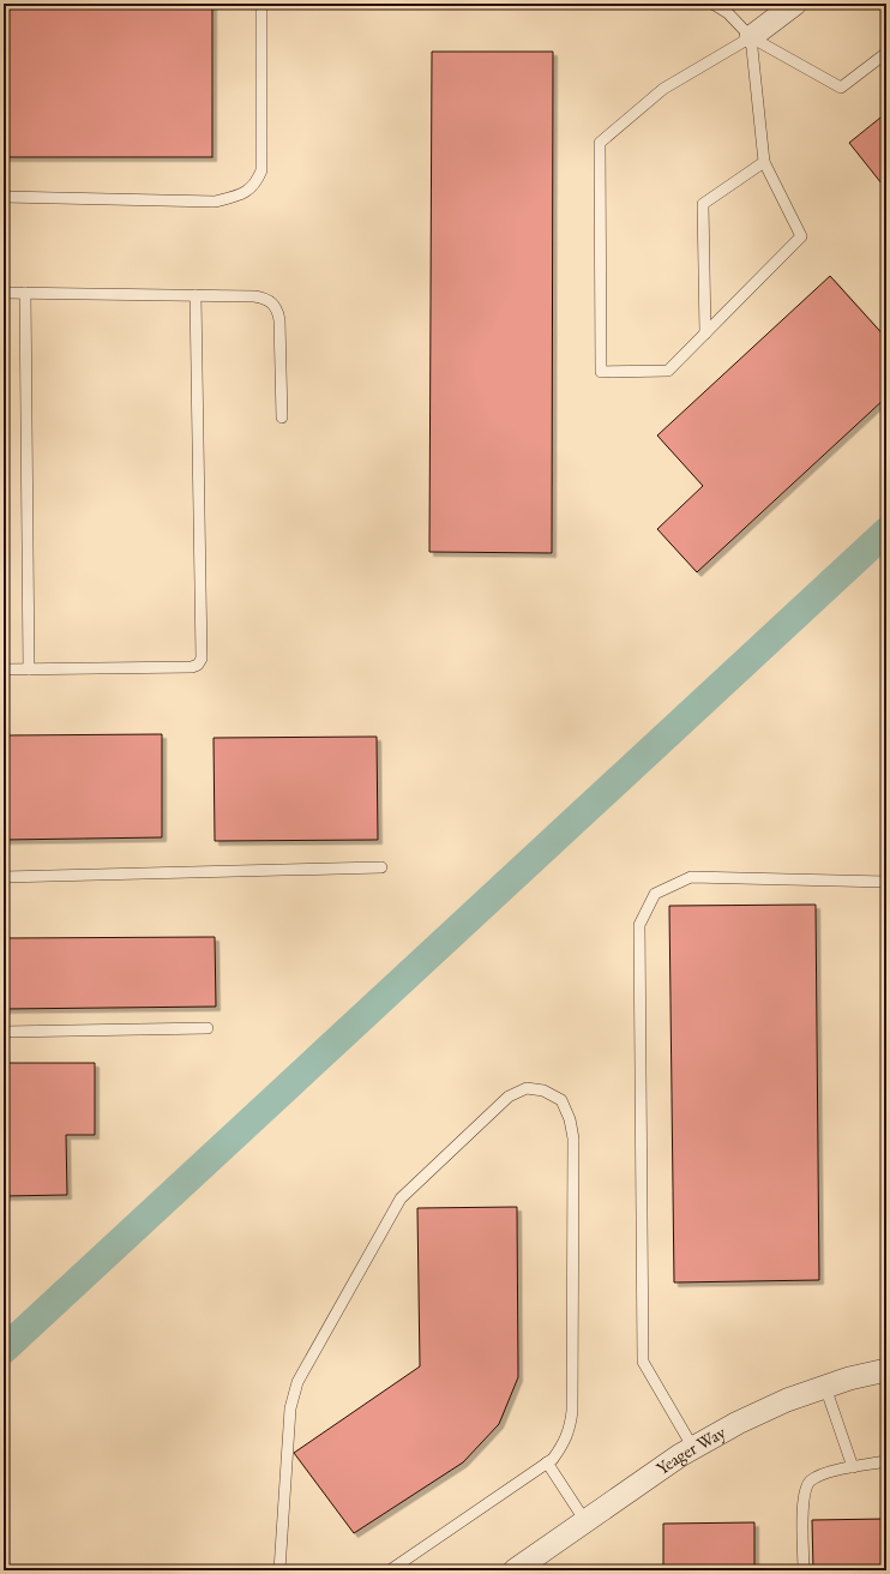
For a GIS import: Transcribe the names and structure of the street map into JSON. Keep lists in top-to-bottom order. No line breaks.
{"streets":{"street":["Yeager Way"]}}
